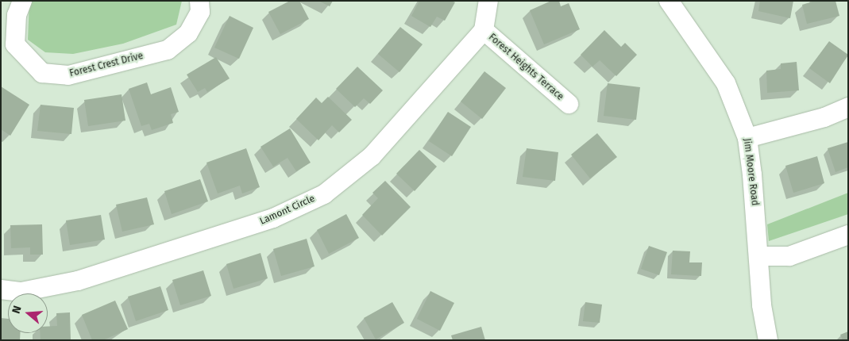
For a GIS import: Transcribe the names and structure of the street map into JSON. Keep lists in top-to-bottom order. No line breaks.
{"streets":{"street":["Forest Crest Drive","Forest Heights Terrace","Jim Moore Road","Lamont Circle"]},"crossings":[["Forest Heights Terrace","Lamont Circle"]],"north":"left"}
